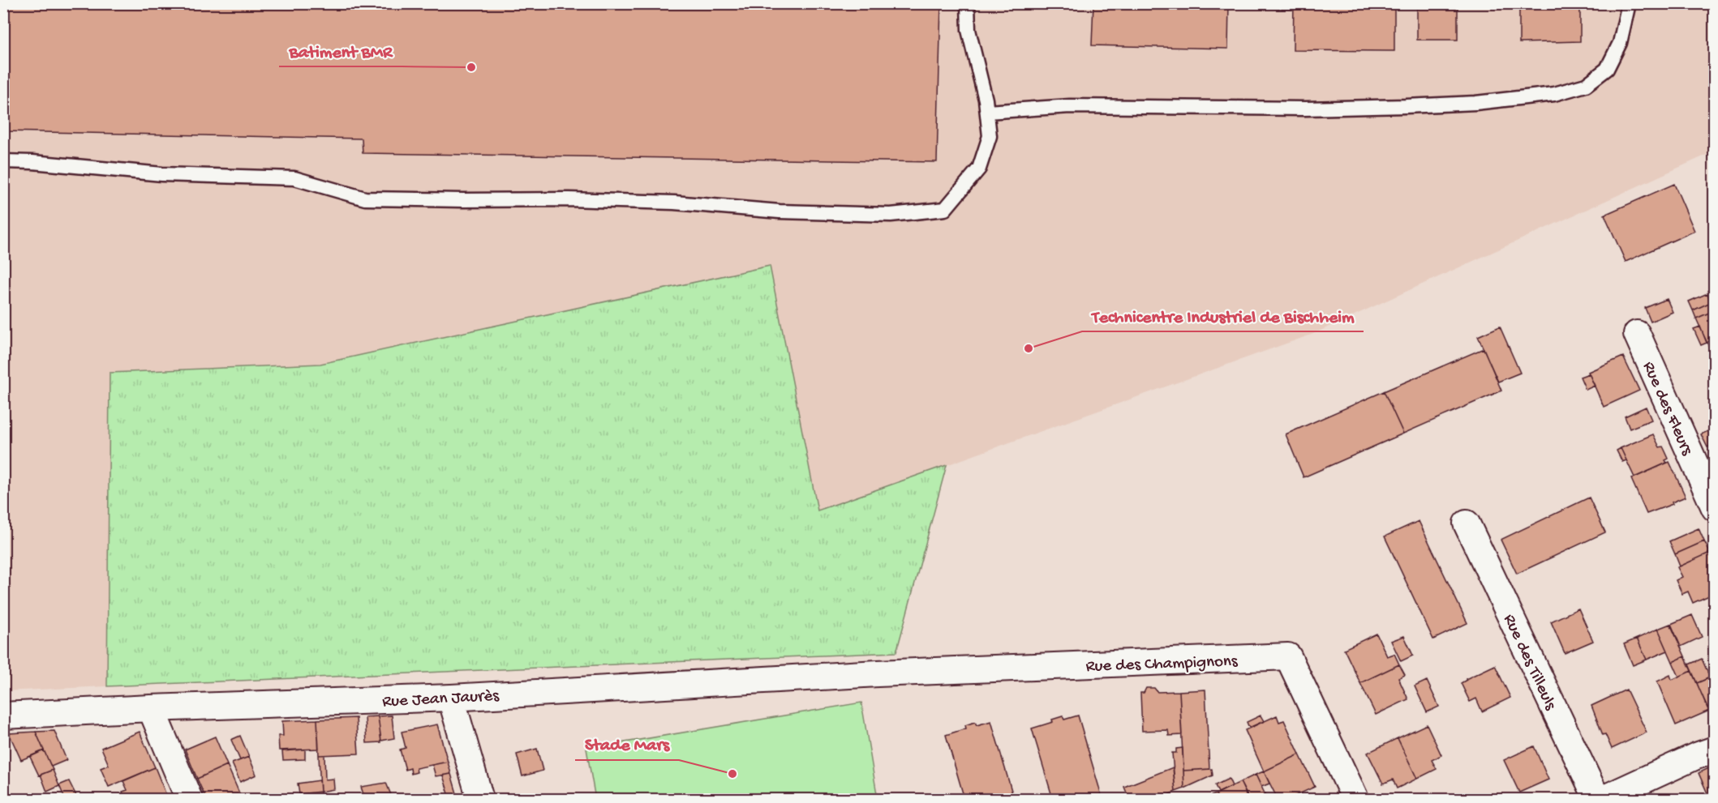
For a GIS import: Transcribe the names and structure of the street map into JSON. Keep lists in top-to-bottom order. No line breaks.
{"streets":{"street":["Rue des Fleurs","Rue des Tilleuls","Rue des Champignons","Rue Jean Jaurès"]},"crossings":[["Rue des Champignons","Rue Jean Jaurès"]],"places":["Batiment BMR","Technicentre Industriel de Bischheim","Stade Mars"]}
